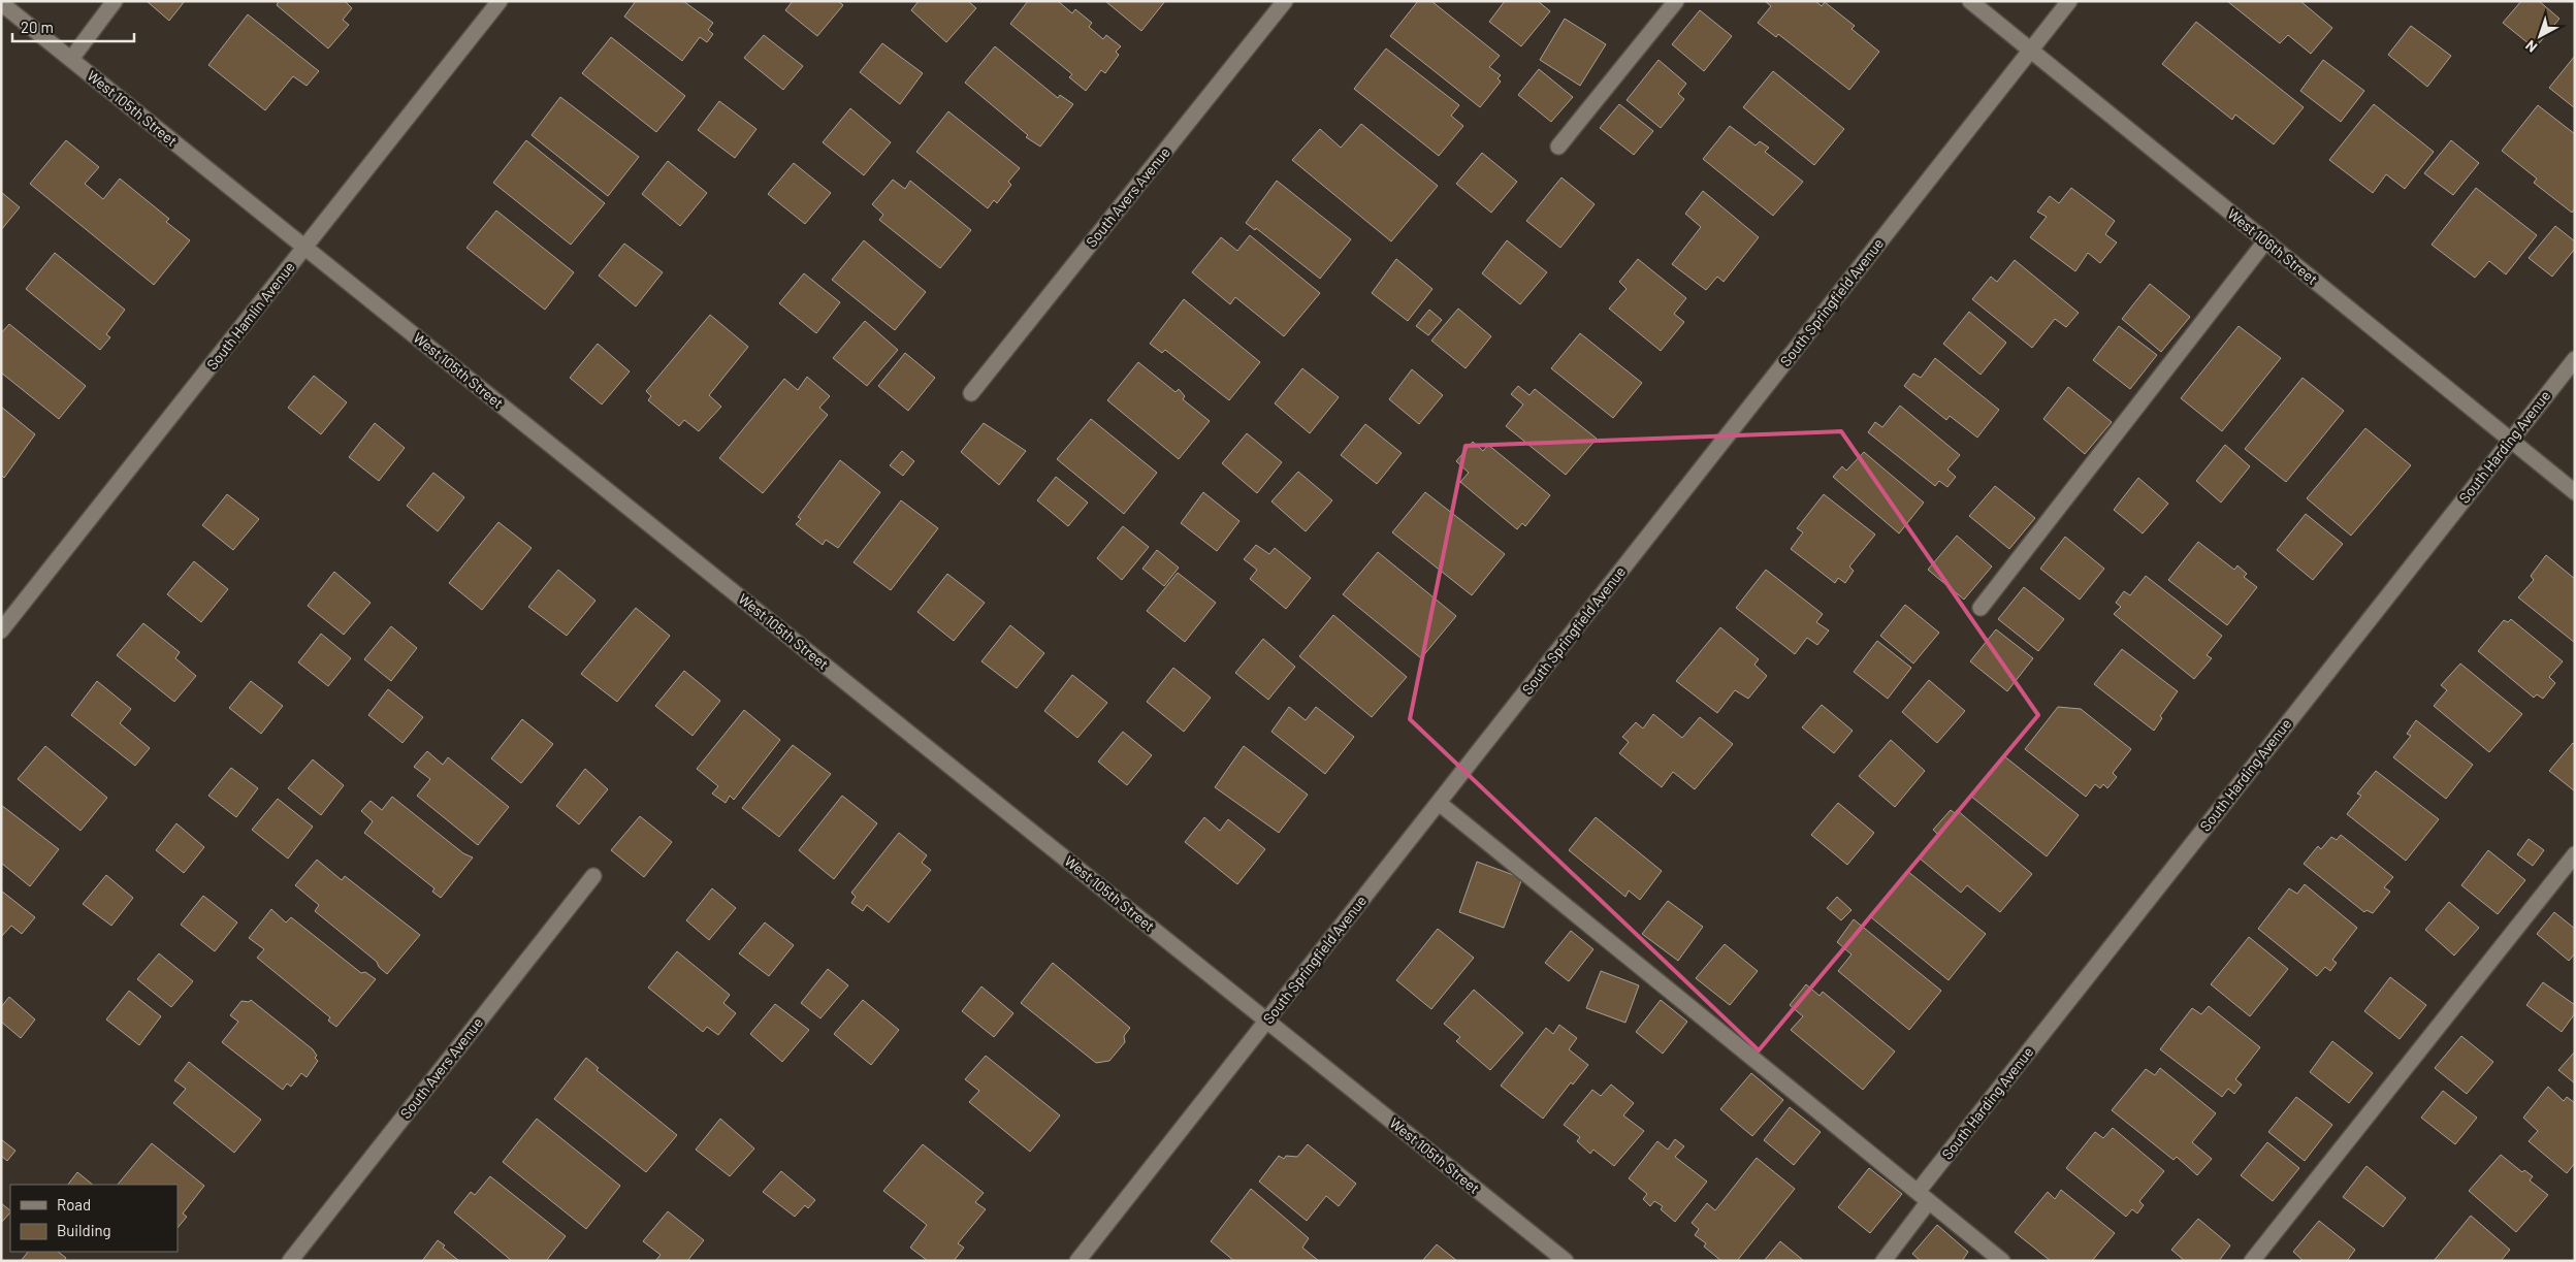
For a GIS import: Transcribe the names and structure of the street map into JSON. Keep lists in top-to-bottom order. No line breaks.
{"streets":{"street":["West 105th Street","South Avers Avenue","West 106th Street","South Springfield Avenue","South Hamlin Avenue","South Harding Avenue"]},"crossings":[["West 105th Street","South Springfield Avenue"],["West 105th Street","South Hamlin Avenue"],["West 106th Street","South Springfield Avenue"],["West 106th Street","South Harding Avenue"]],"legend":["Road","Building"],"scale_bar":"20 m","north":"bottom left"}
